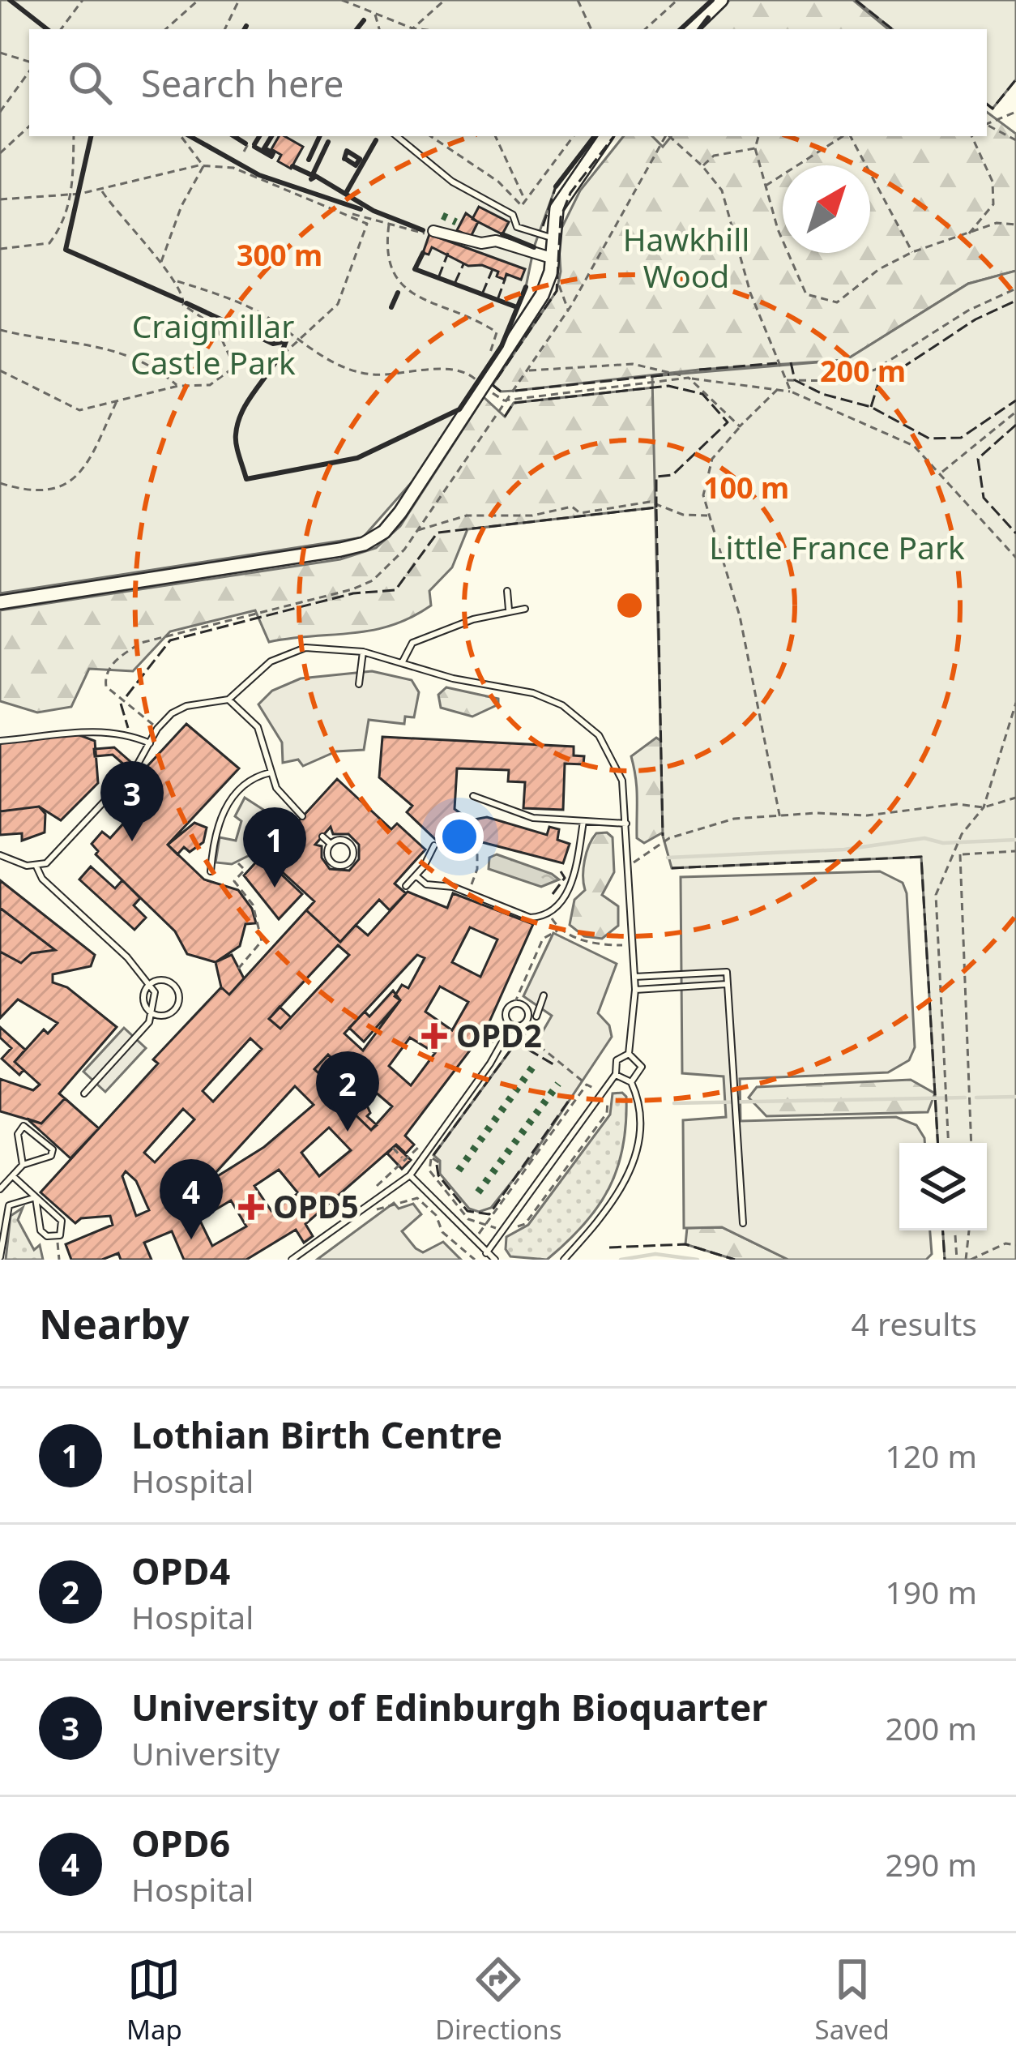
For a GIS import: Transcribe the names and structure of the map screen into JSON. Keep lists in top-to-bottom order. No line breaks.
{"parks":["Hawkhill Wood","Craigmillar Castle Park","Little France Park"],"places":{"health":["OPD2","OPD5"]},"north":"top right","page":{"search":"Search here","pins":["3","1","2","4"],"heading":["Nearby","4 results"],"list":[{"mark":"1","name":"Lothian Birth Centre","note":"Hospital","value":"120 m"},{"mark":"2","name":"OPD4","note":"Hospital","value":"190 m"},{"mark":"3","name":"University of Edinburgh Bioquarter","note":"University","value":"200 m"},{"mark":"4","name":"OPD6","note":"Hospital","value":"290 m"}],"nav":["Map","Directions","Saved"]},"rings":["300 m","200 m","100 m"]}
